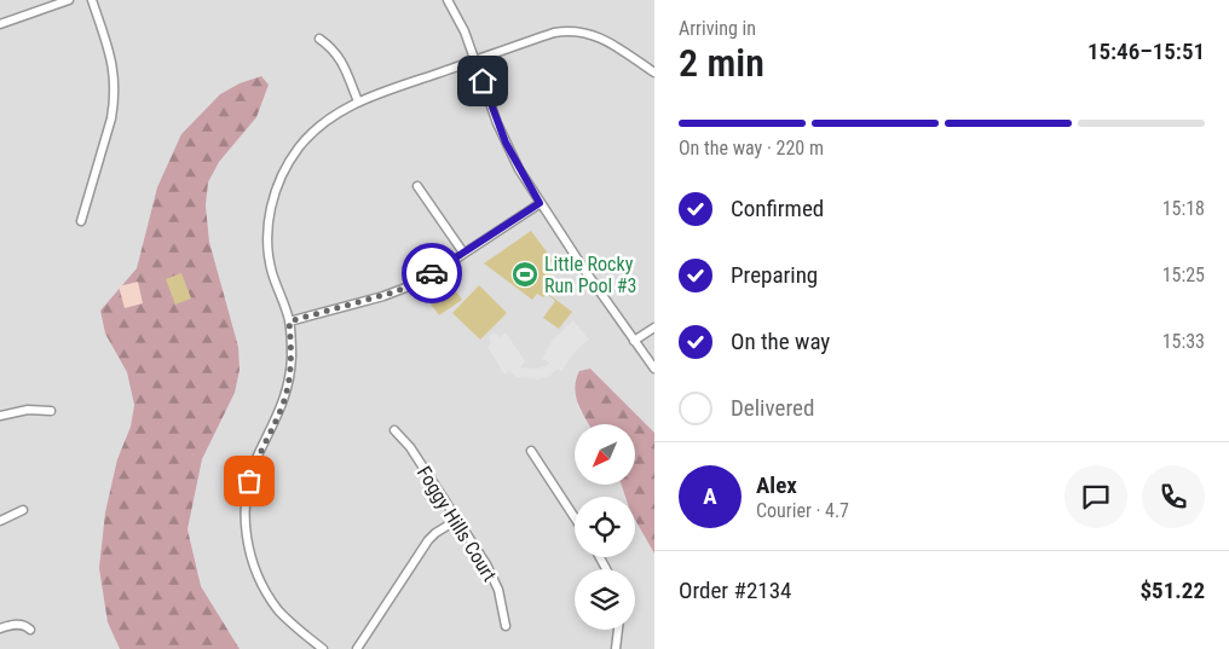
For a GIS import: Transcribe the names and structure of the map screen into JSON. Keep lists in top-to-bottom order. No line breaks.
{"streets":{"street":["Foggy Hills Court"]},"places":{"sports":["Little Rocky Run Pool #3"]},"north":"bottom left","page":{"heading":["2 min","Arriving in","15:46–15:51"],"panel":["Alex","Courier · 4.7","Order #2134","$51.22"],"bar":"On the way · 220 m","list":[["Confirmed","15:18"],["Preparing","15:25"],["On the way","15:33"],"Delivered"],"round":"A"}}
